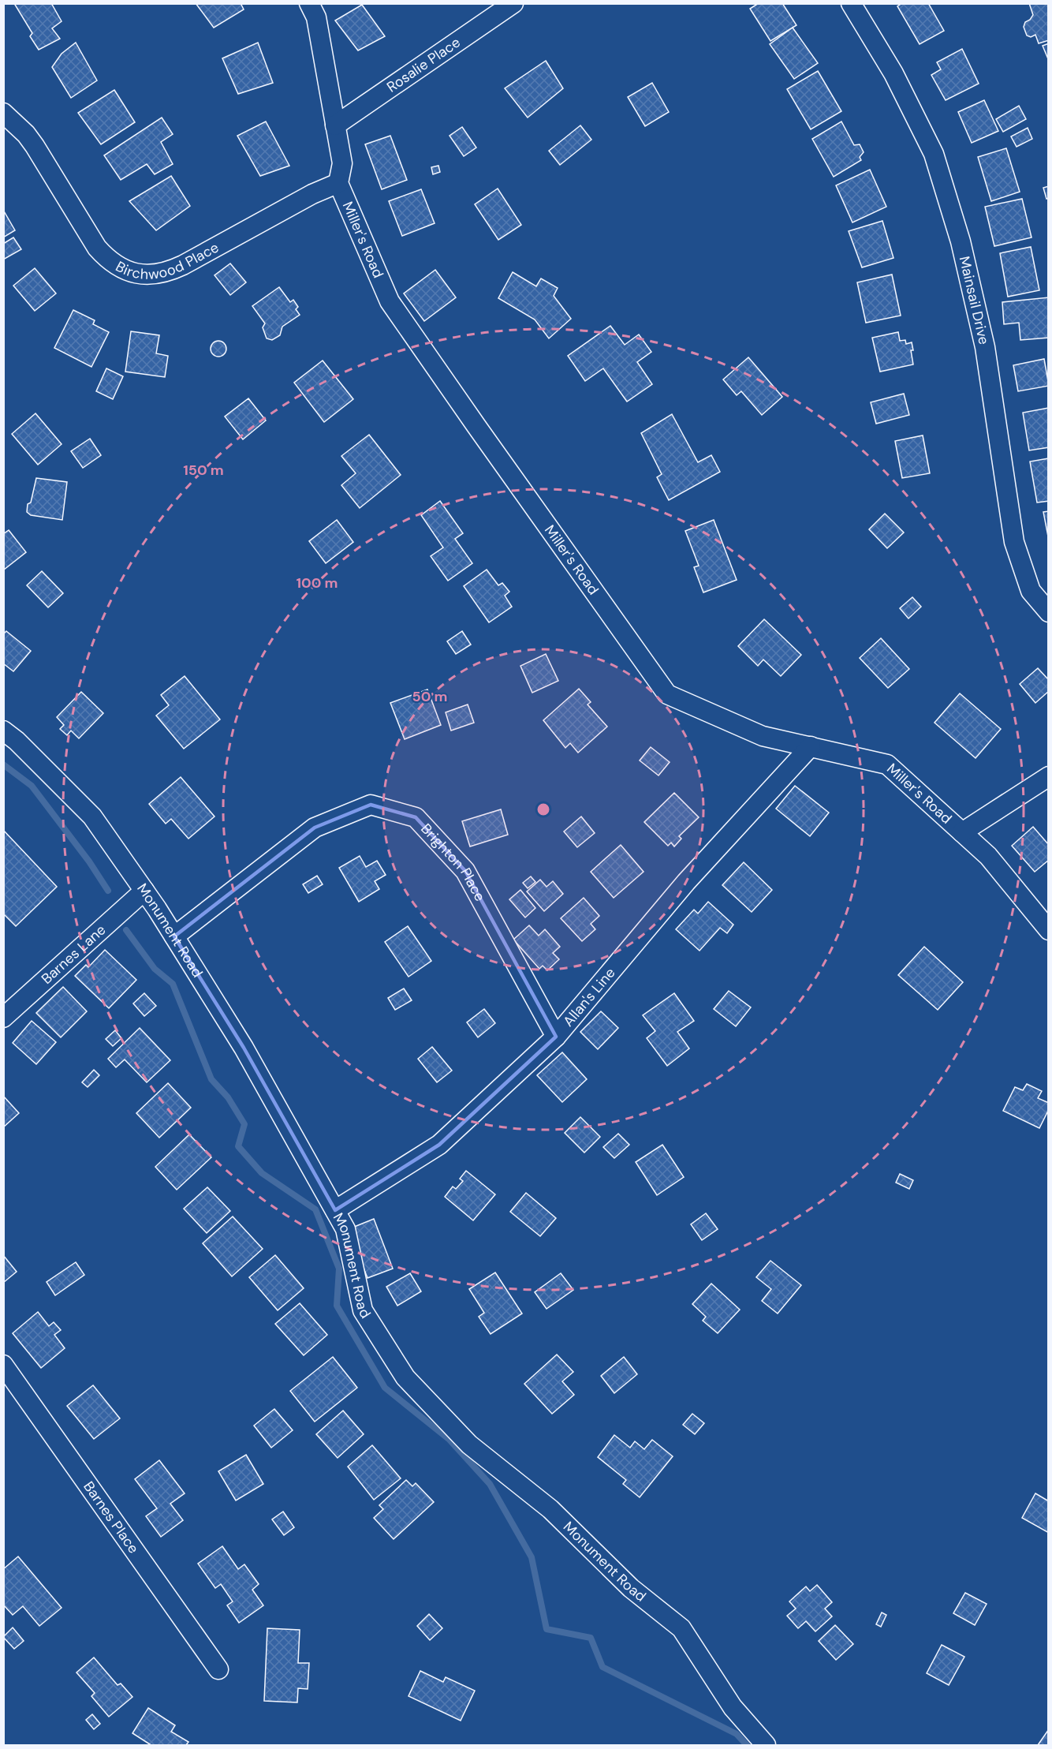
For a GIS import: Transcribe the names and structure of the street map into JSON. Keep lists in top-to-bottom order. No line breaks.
{"streets":{"street":["Rosalie Place","Miller's Road","Birchwood Place","Mainsail Drive","Brighton Place","Monument Road","Barnes Lane","Allan's Line","Barnes Place"]},"crossings":[["Rosalie Place","Miller's Road"],["Miller's Road","Birchwood Place"],["Miller's Road","Allan's Line"],["Brighton Place","Monument Road"],["Brighton Place","Allan's Line"],["Monument Road","Barnes Lane"],["Monument Road","Allan's Line"]],"rings":["150 m","100 m","50 m"]}
